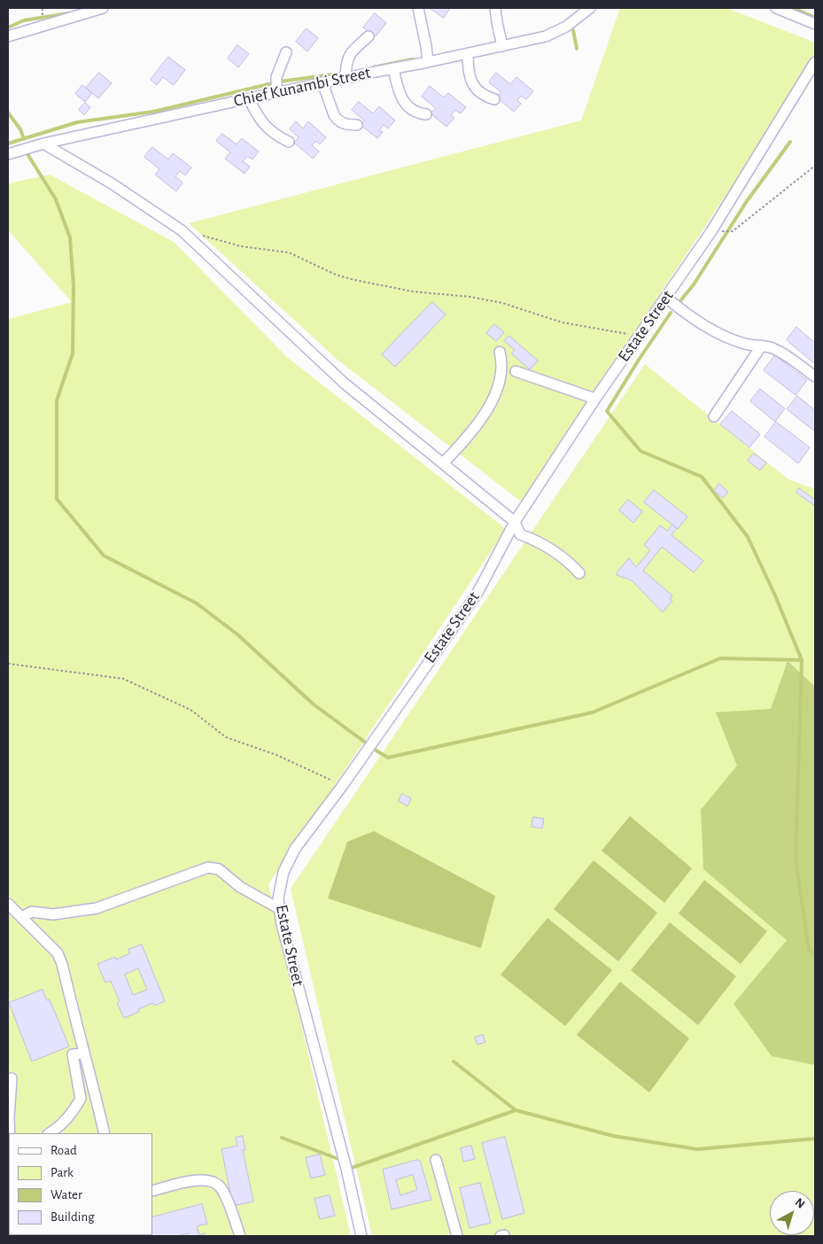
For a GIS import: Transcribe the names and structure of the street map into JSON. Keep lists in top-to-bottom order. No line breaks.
{"streets":{"street":["Chief Kunambi Street","Estate Street"]},"legend":["Road","Park","Water","Building"],"north":"top right"}
